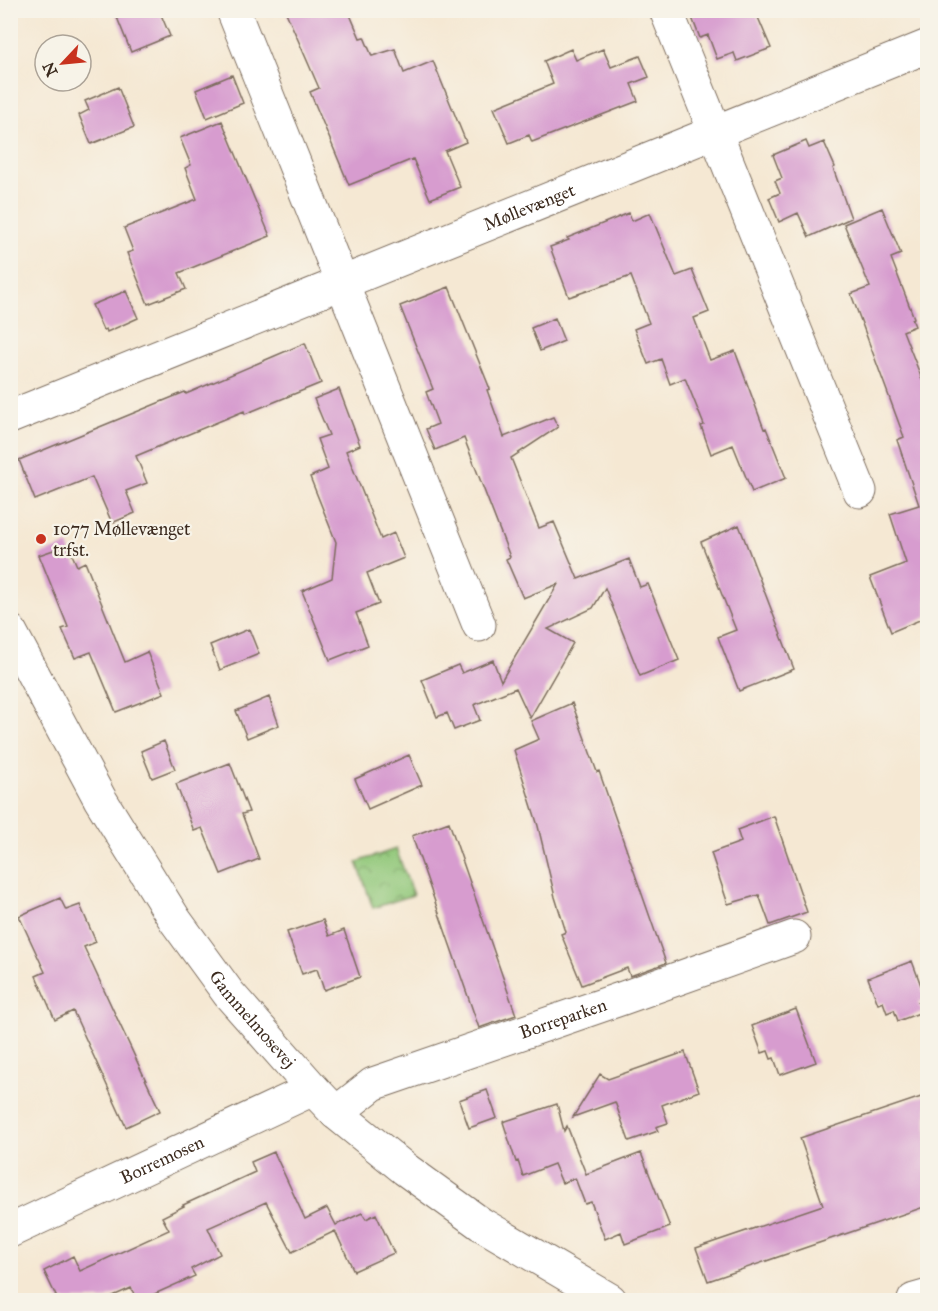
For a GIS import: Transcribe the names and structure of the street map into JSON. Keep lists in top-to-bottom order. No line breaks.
{"streets":{"street":["Møllevænget","Gammelmosevej","Borreparken","Borremosen"]},"crossings":[["Gammelmosevej","Borreparken"],["Gammelmosevej","Borremosen"]],"places":["1077 Møllevænget trfst."],"north":"bottom left"}
